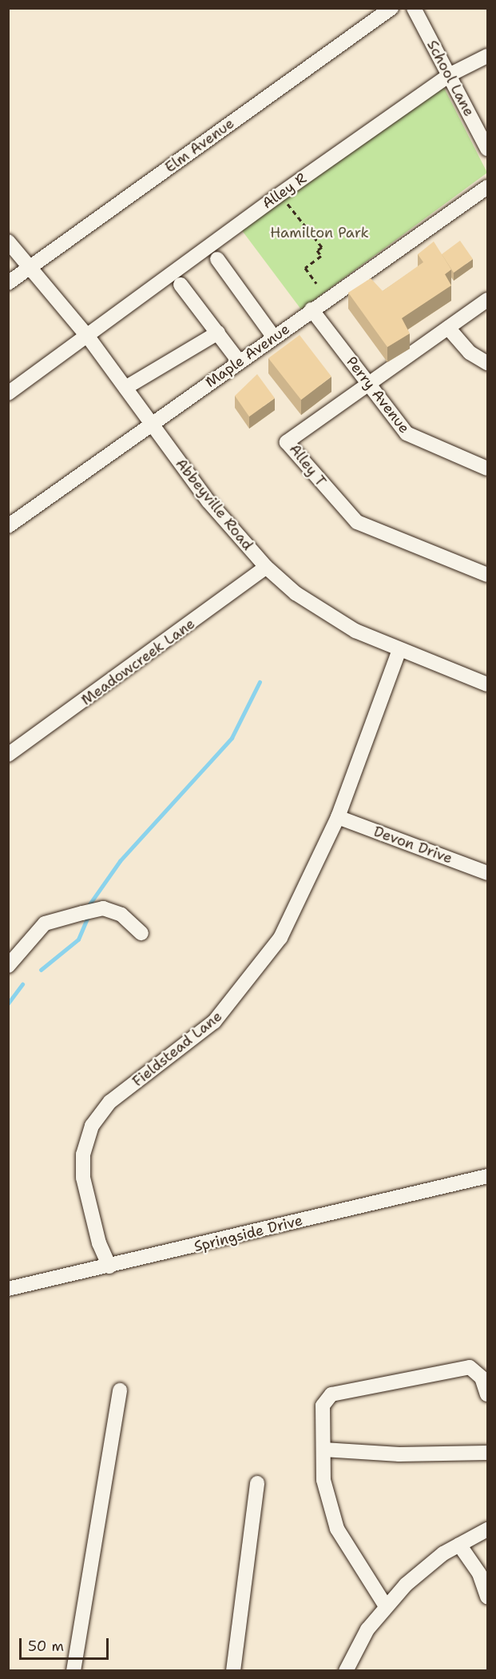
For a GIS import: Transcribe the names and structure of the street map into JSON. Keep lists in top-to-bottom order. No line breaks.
{"streets":{"street":["School Lane","Elm Avenue","Alley R","Maple Avenue","Perry Avenue","Alley T","Abbeyville Road","Meadowcreek Lane","Devon Drive","Fieldstead Lane","Springside Drive"]},"crossings":[["School Lane","Alley R"],["Elm Avenue","Abbeyville Road"],["Alley R","Abbeyville Road"],["Maple Avenue","Perry Avenue"],["Maple Avenue","Abbeyville Road"],["Perry Avenue","Alley T"],["Abbeyville Road","Meadowcreek Lane"],["Abbeyville Road","Fieldstead Lane"],["Devon Drive","Fieldstead Lane"],["Fieldstead Lane","Springside Drive"]],"parks":["Hamilton Park"],"scale_bar":"50 m"}
